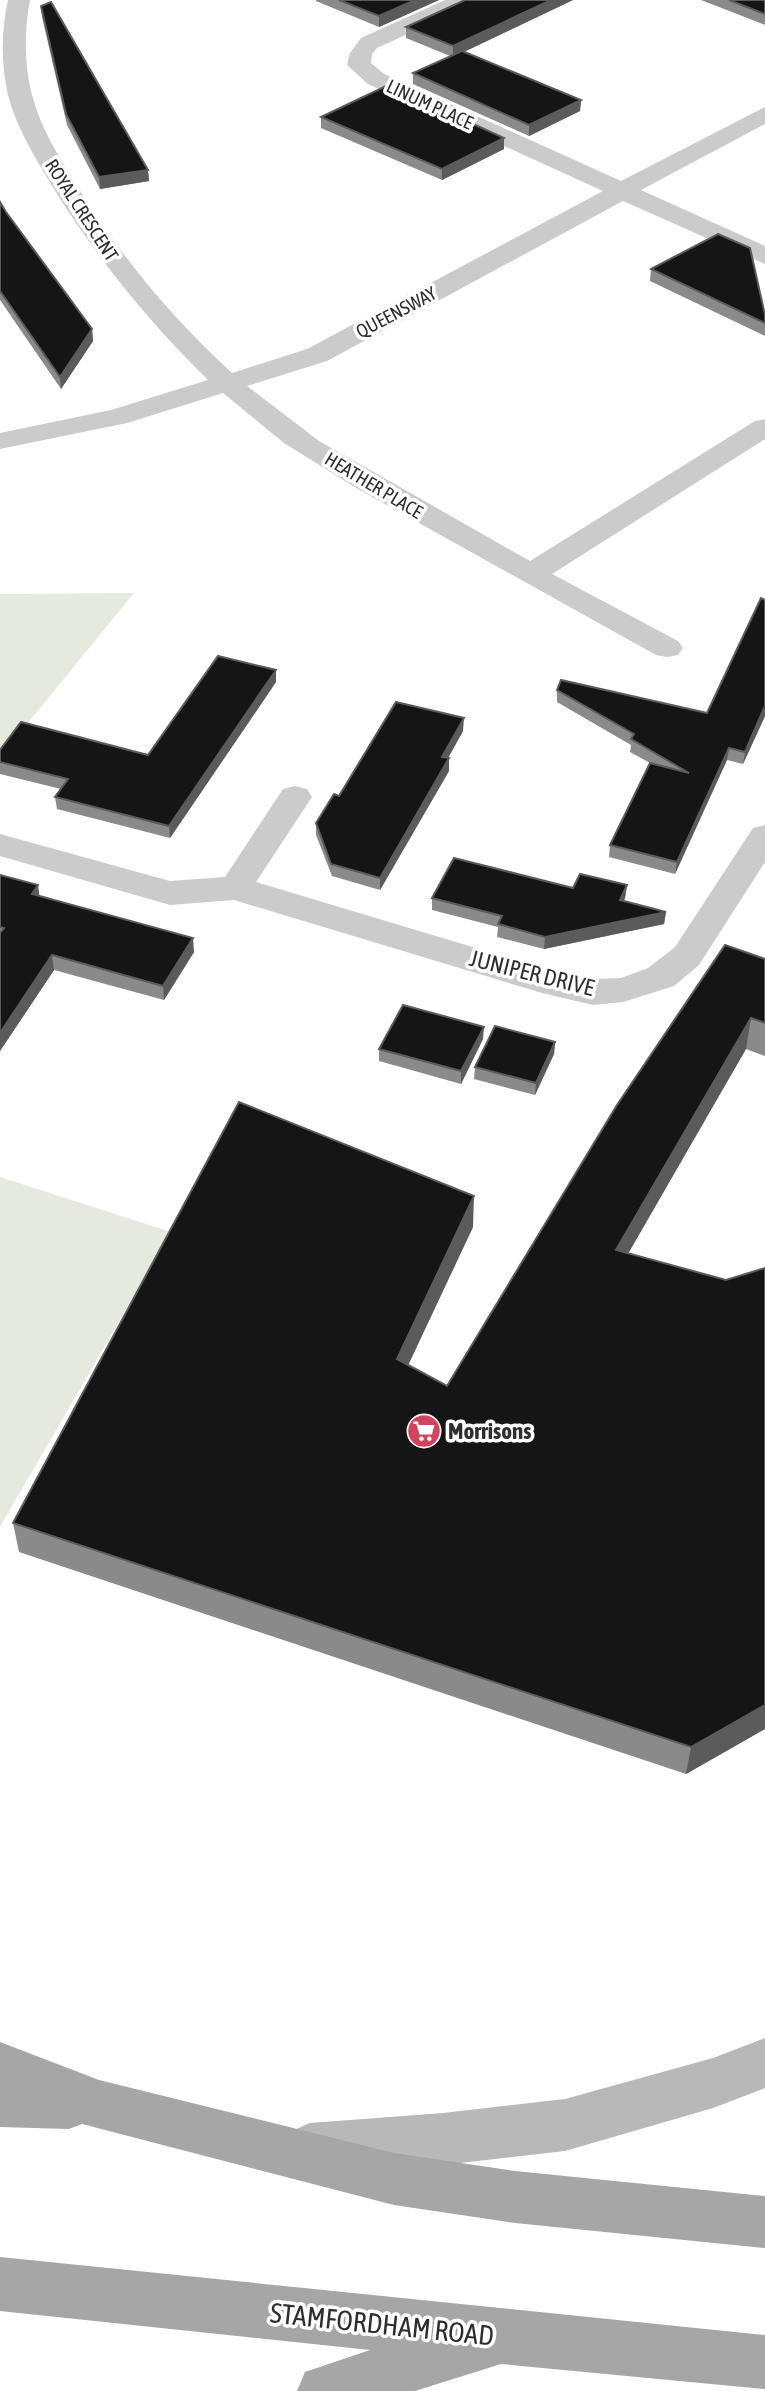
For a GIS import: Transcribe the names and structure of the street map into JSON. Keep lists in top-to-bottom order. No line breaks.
{"streets":{"main road":["STAMFORDHAM ROAD"],"street":["LINUM PLACE","ROYAL CRESCENT","QUEENSWAY","HEATHER PLACE","JUNIPER DRIVE"]},"crossings":[["LINUM PLACE","QUEENSWAY"],["ROYAL CRESCENT","QUEENSWAY"],["ROYAL CRESCENT","HEATHER PLACE"],["QUEENSWAY","HEATHER PLACE"]],"places":{"supermarket":["Morrisons"]}}
